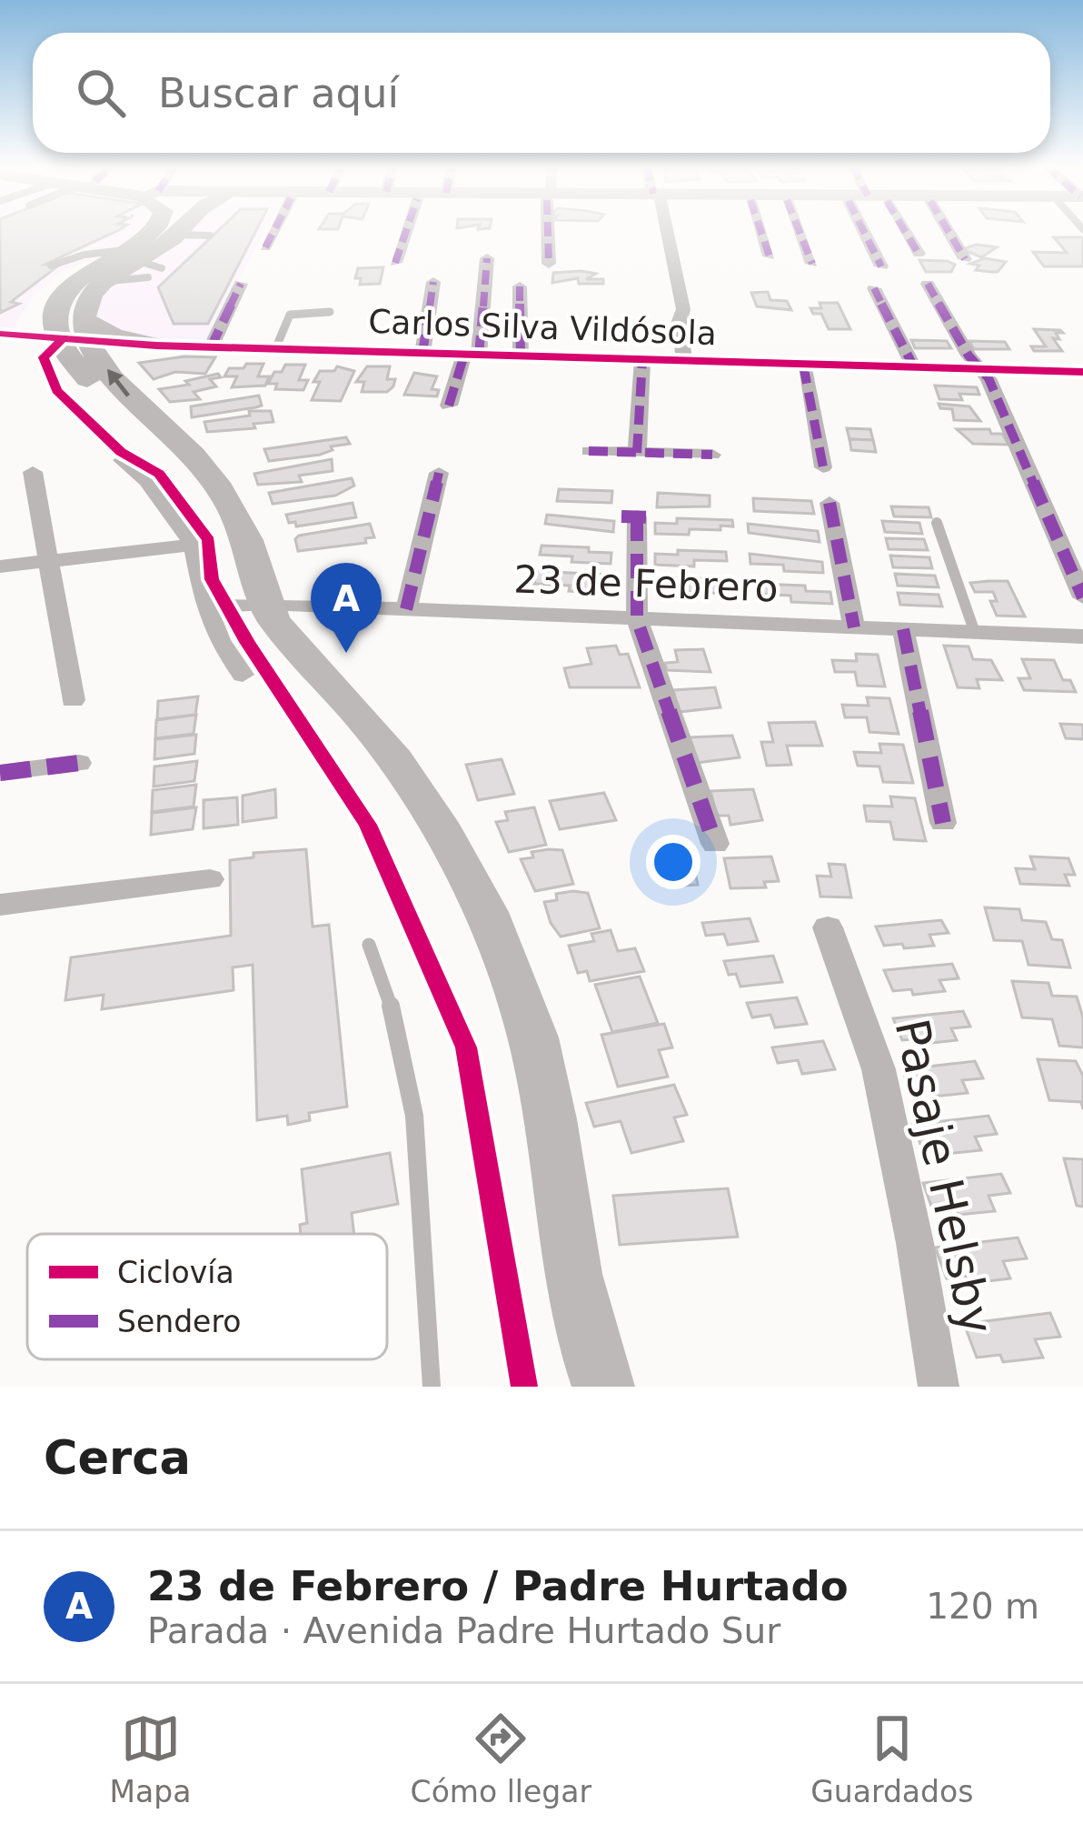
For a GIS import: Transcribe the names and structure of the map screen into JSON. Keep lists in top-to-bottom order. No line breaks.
{"streets":{"street":["Carlos Silva Vildósola","23 de Febrero","Pasaje Helsby"]},"legend":["Ciclovía","Sendero"],"page":{"search":"Buscar aquí","pins":"A","heading":"Cerca","list":[{"mark":"A","name":"23 de Febrero / Padre Hurtado","note":"Parada · Avenida Padre Hurtado Sur","value":"120 m"}],"nav":["Mapa","Cómo llegar","Guardados"]}}
